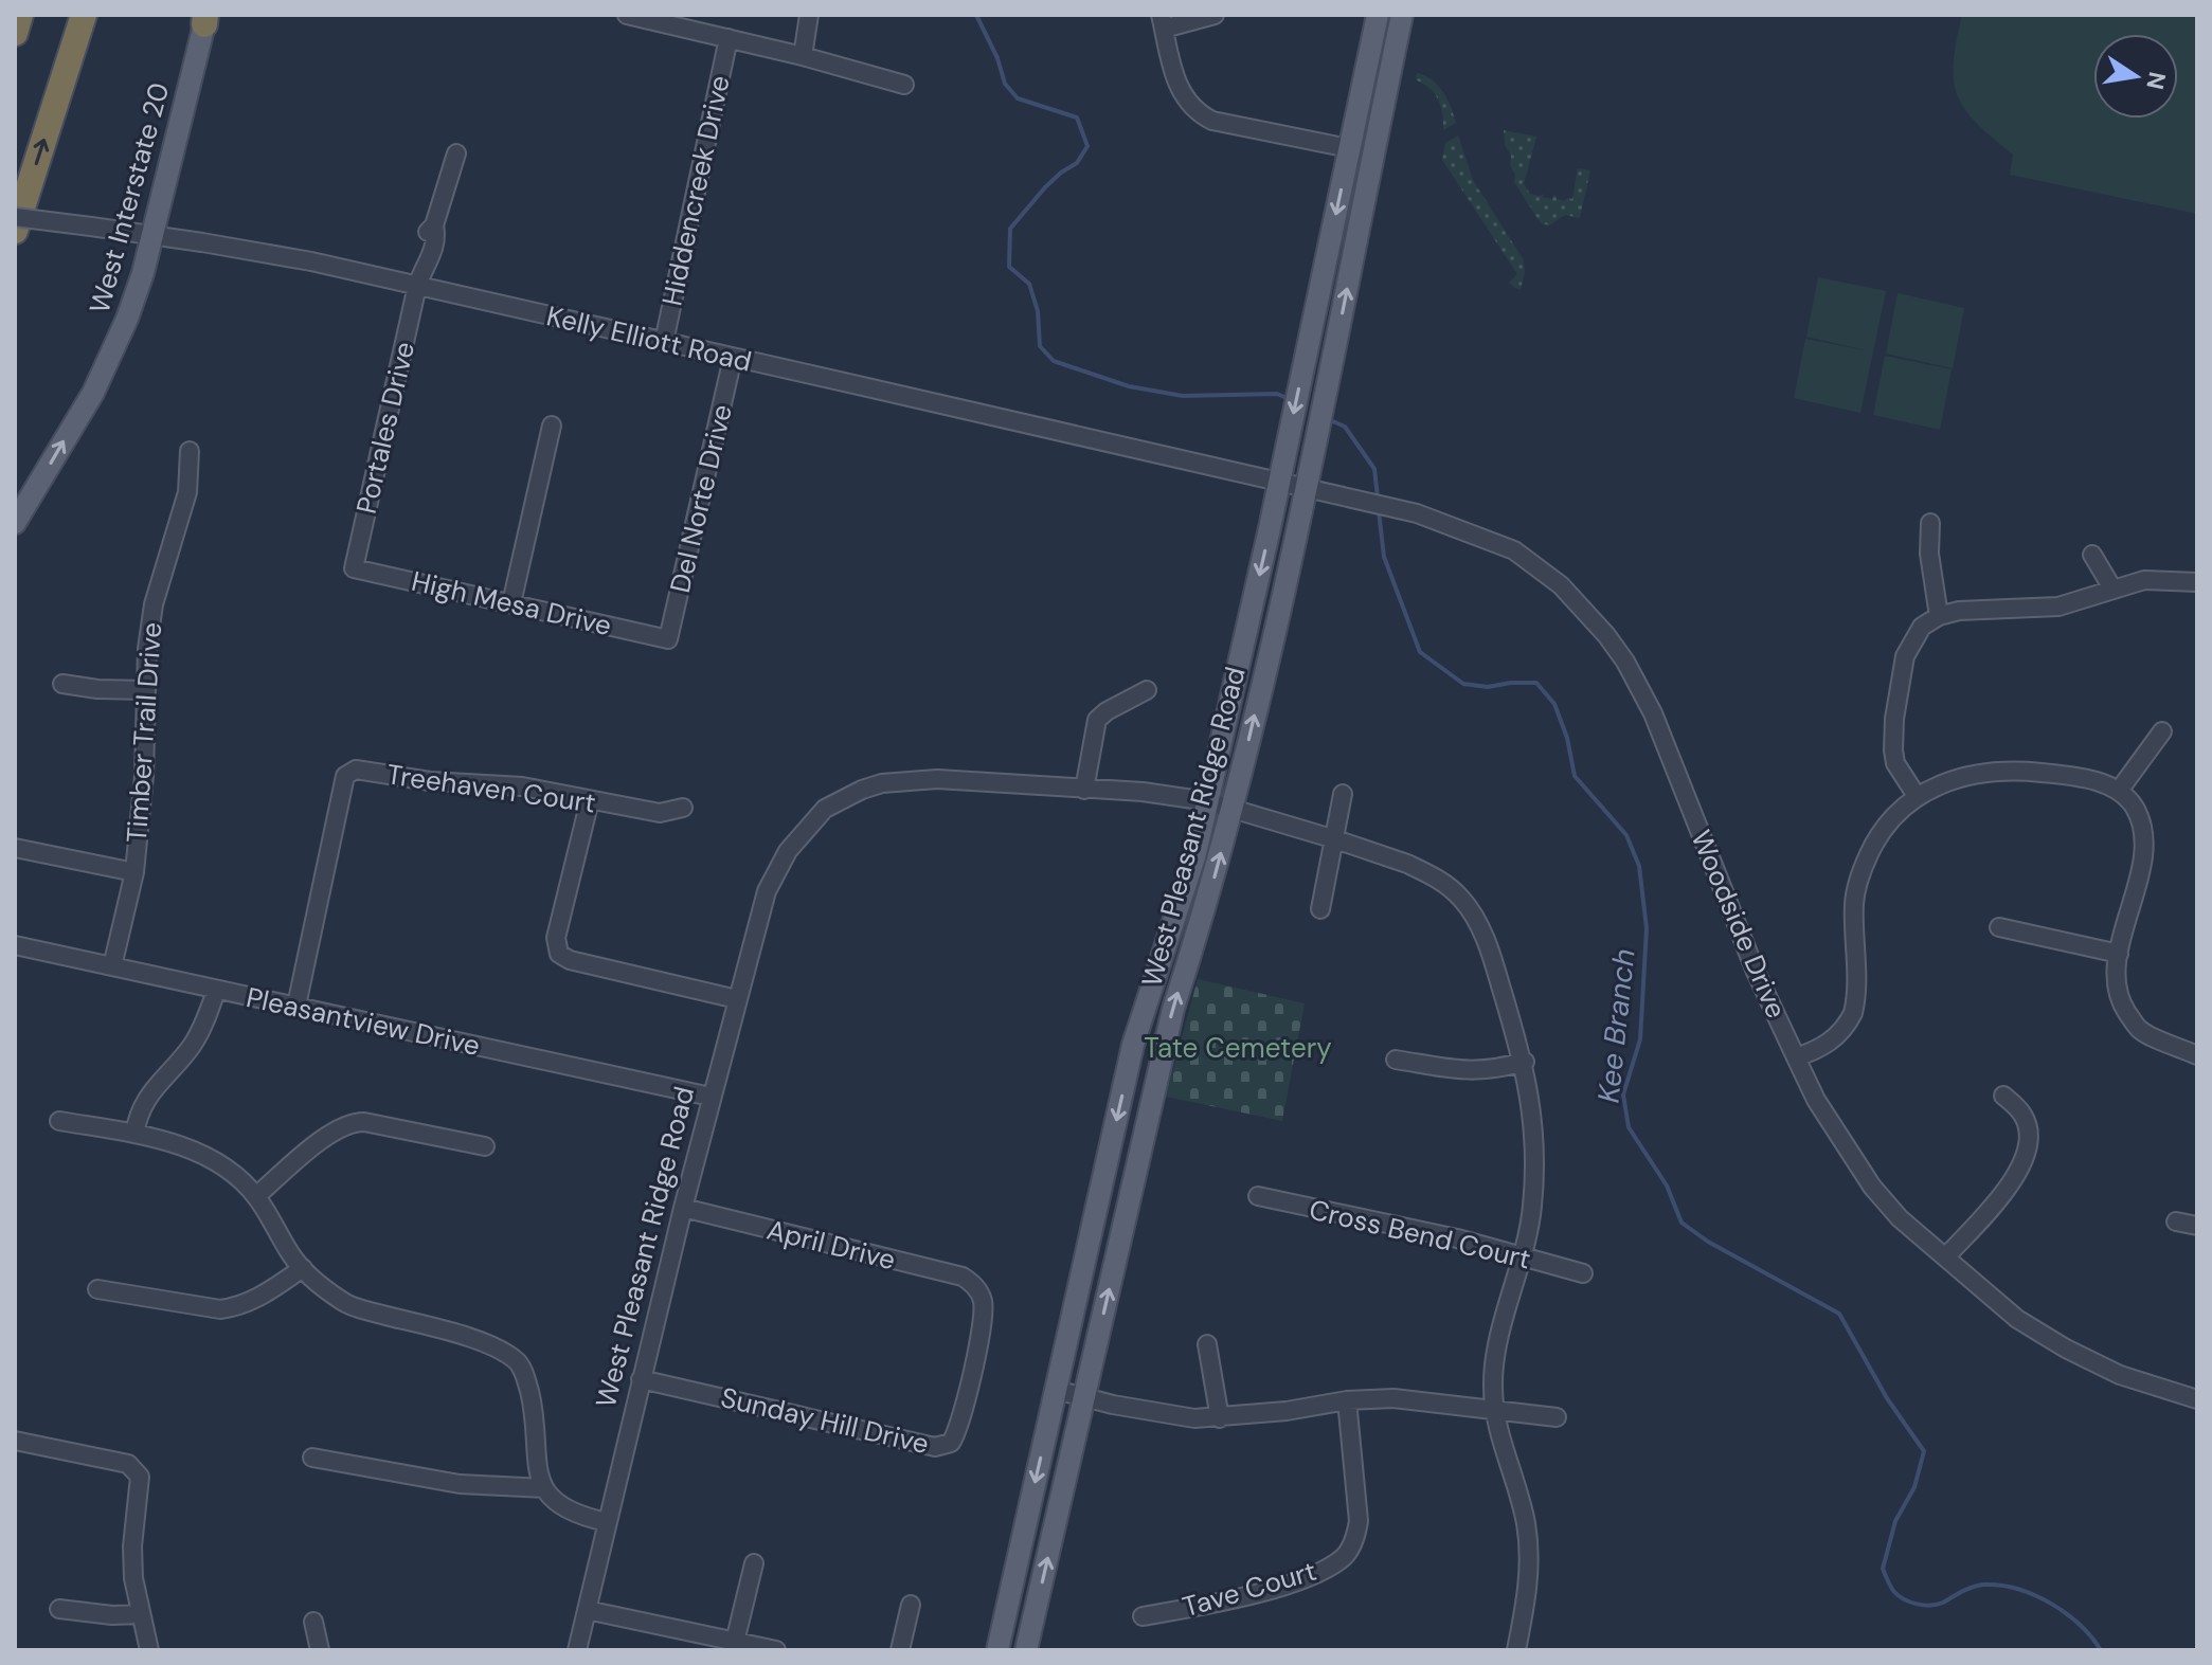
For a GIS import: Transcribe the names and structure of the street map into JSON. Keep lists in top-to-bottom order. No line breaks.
{"streets":{"main road":["West Interstate 20","West Pleasant Ridge Road"],"street":["Hiddencreek Drive","Kelly Elliott Road","Portales Drive","Del Norte Drive","High Mesa Drive","Timber Trail Drive","Treehaven Court","Woodside Drive","Pleasantview Drive","Cross Bend Court","April Drive","Sunday Hill Drive","Tave Court"]},"crossings":[["Hiddencreek Drive","Kelly Elliott Road"],["West Interstate 20","Kelly Elliott Road"],["Kelly Elliott Road","Portales Drive"],["Kelly Elliott Road","Del Norte Drive"],["Kelly Elliott Road","West Pleasant Ridge Road"],["Kelly Elliott Road","Woodside Drive"],["Portales Drive","High Mesa Drive"],["Del Norte Drive","High Mesa Drive"],["Timber Trail Drive","Pleasantview Drive"],["Treehaven Court","Pleasantview Drive"],["West Pleasant Ridge Road","Woodside Drive"],["West Pleasant Ridge Road","Pleasantview Drive"],["West Pleasant Ridge Road","April Drive"],["West Pleasant Ridge Road","Sunday Hill Drive"],["April Drive","Sunday Hill Drive"]],"one_way":["West Interstate 20"],"water":["Kee Branch"],"parks":["Tate Cemetery"],"north":"right"}
